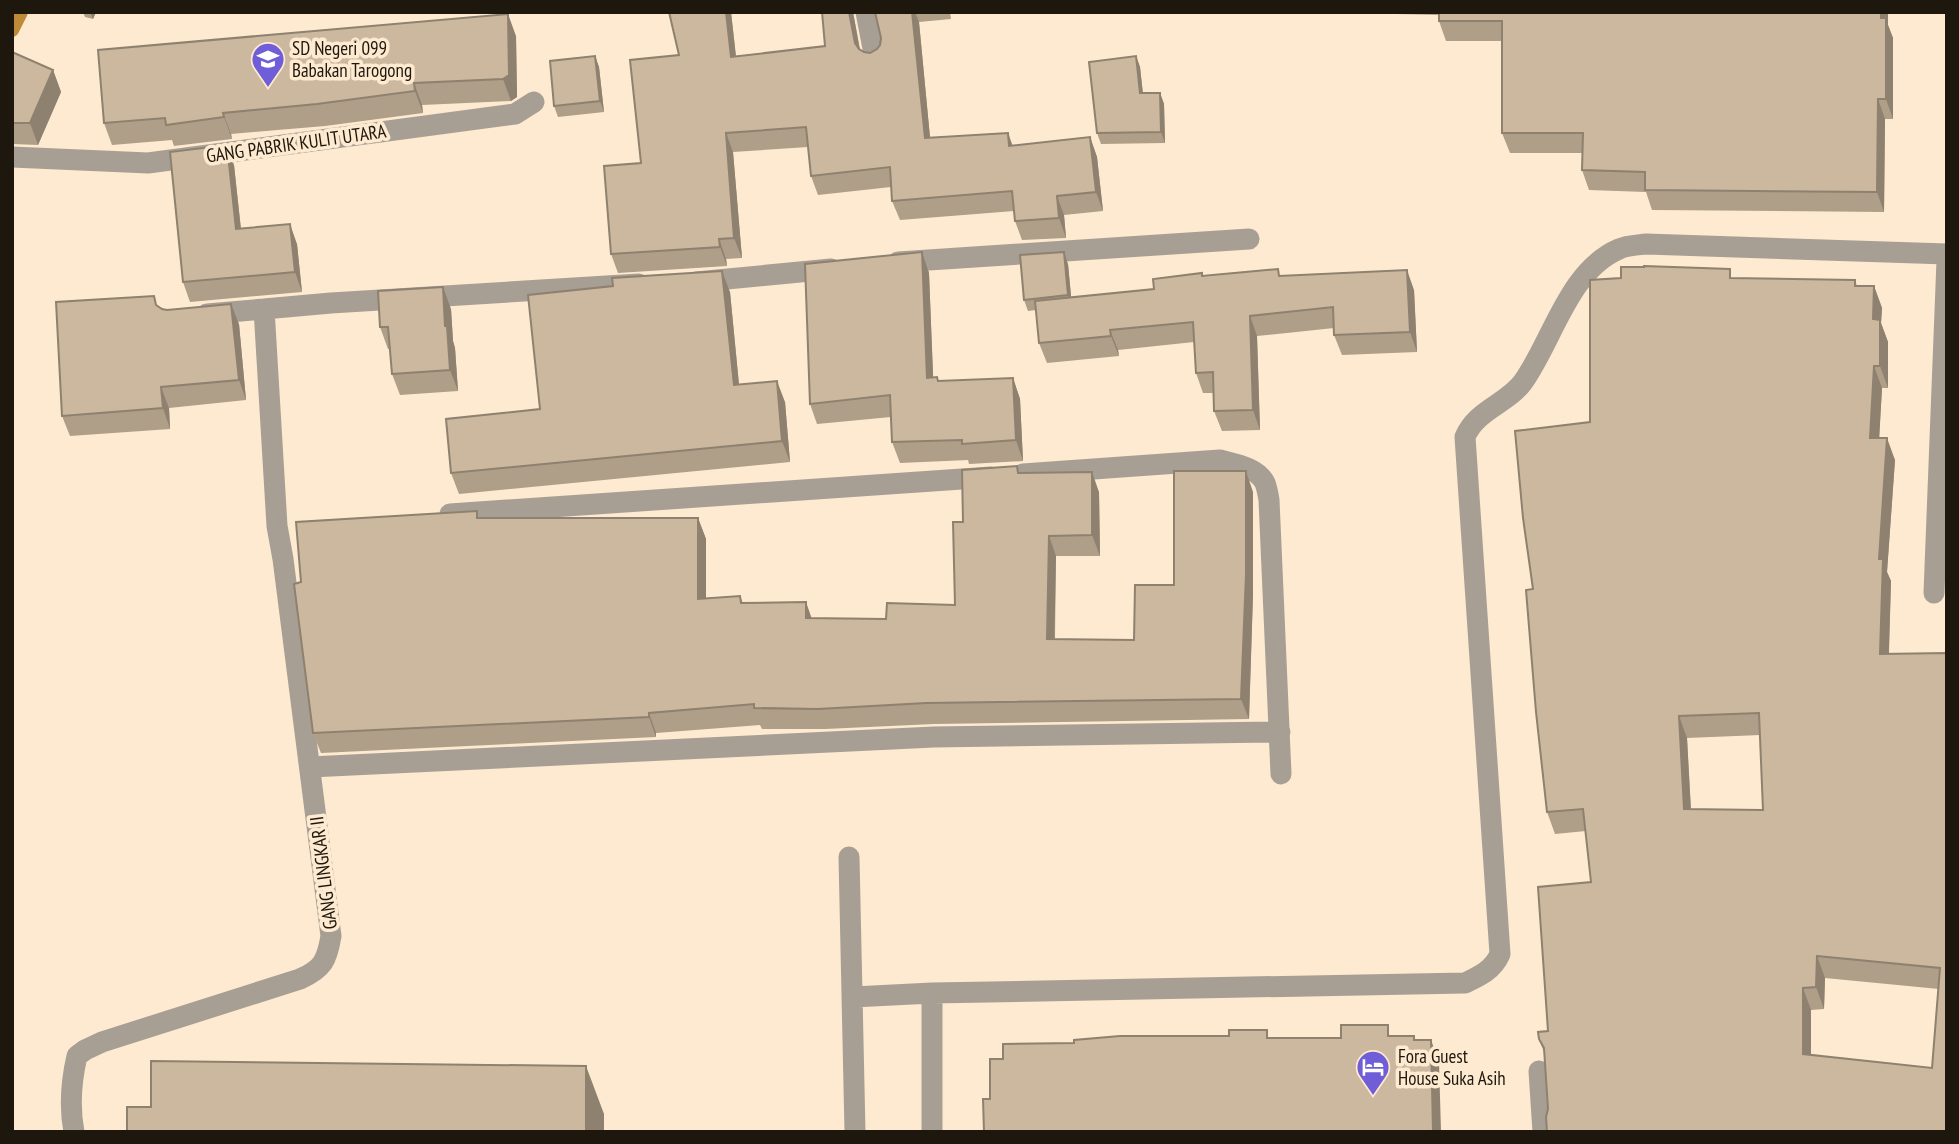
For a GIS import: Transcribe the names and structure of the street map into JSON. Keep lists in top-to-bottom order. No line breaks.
{"streets":{"street":["GANG PABRIK KULIT UTARA","GANG LINGKAR II"]},"places":{"school or university":["SD Negeri 099 Babakan Tarogong"],"hotel":["Fora Guest House Suka Asih"]}}
